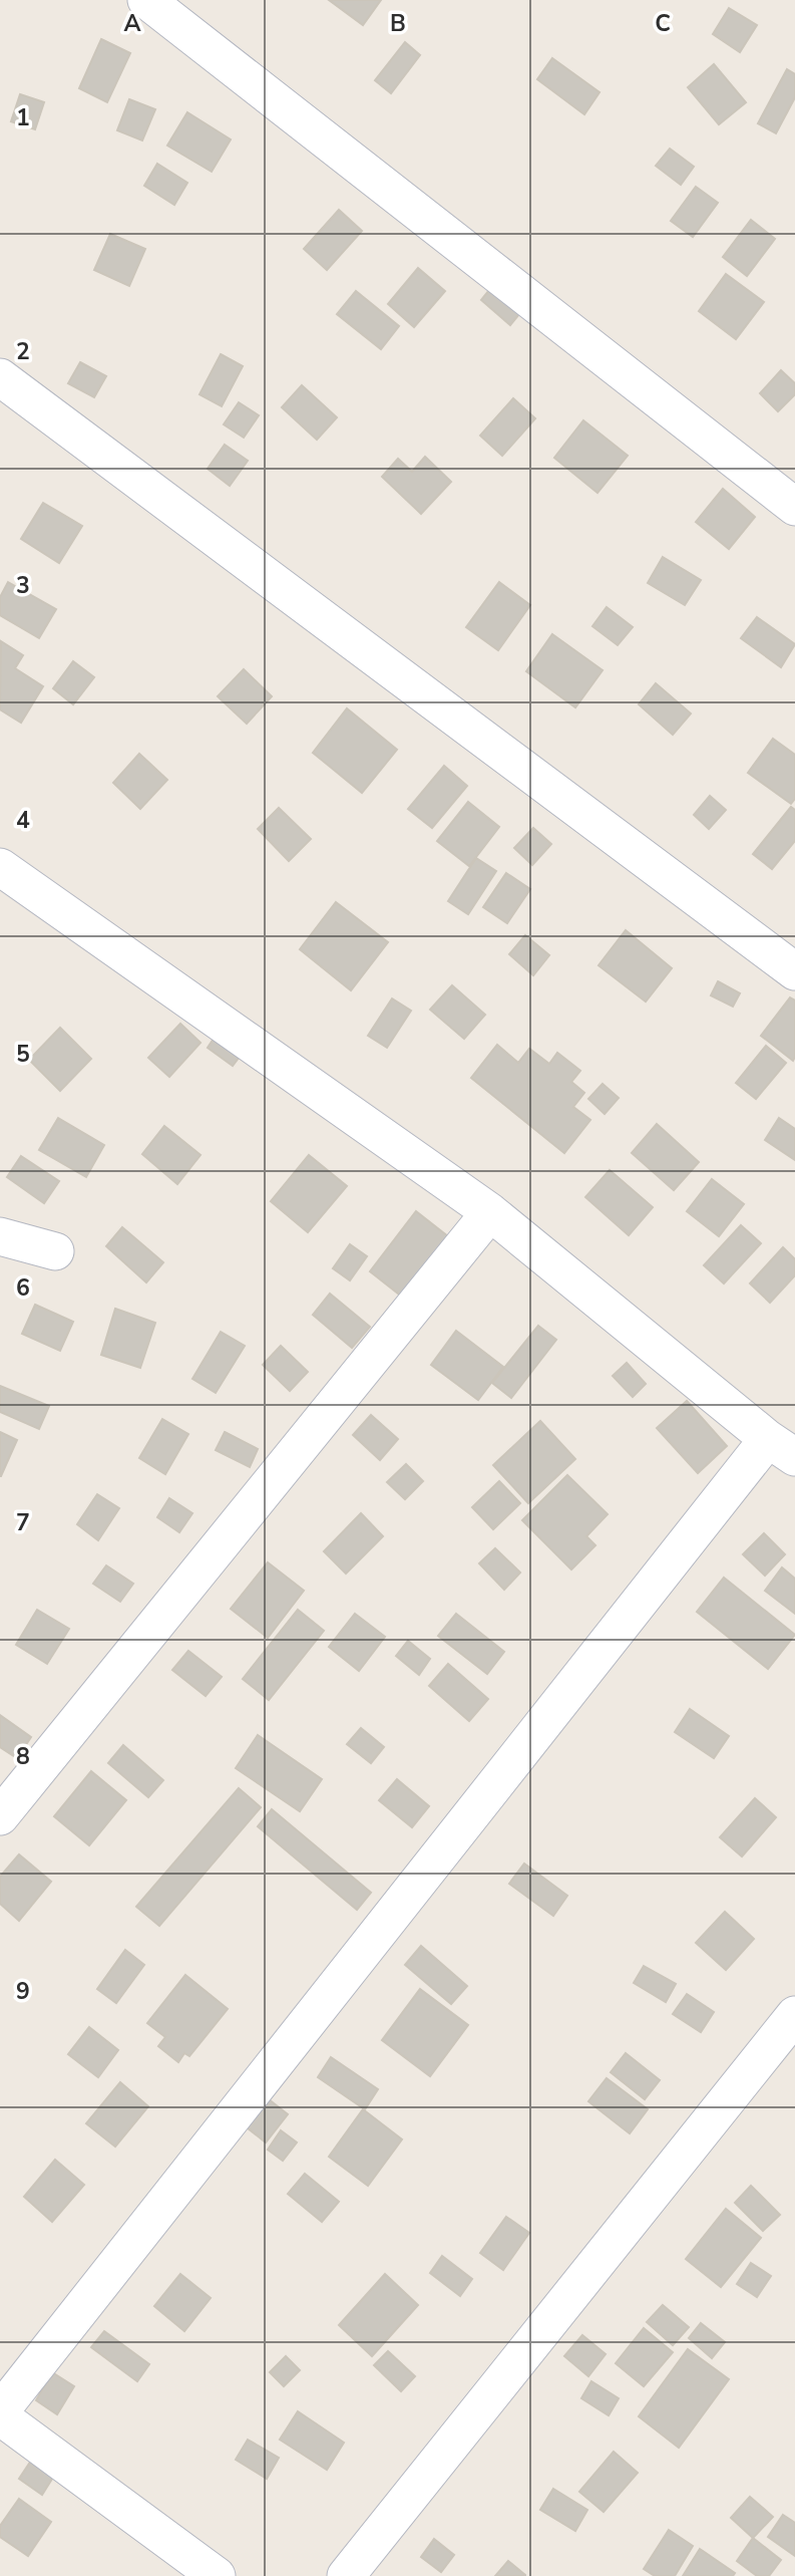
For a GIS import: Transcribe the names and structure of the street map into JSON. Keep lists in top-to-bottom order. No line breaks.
{"grid":{"columns":["A","B","C"],"rows":["1","2","3","4","5","6","7","8","9"]}}
